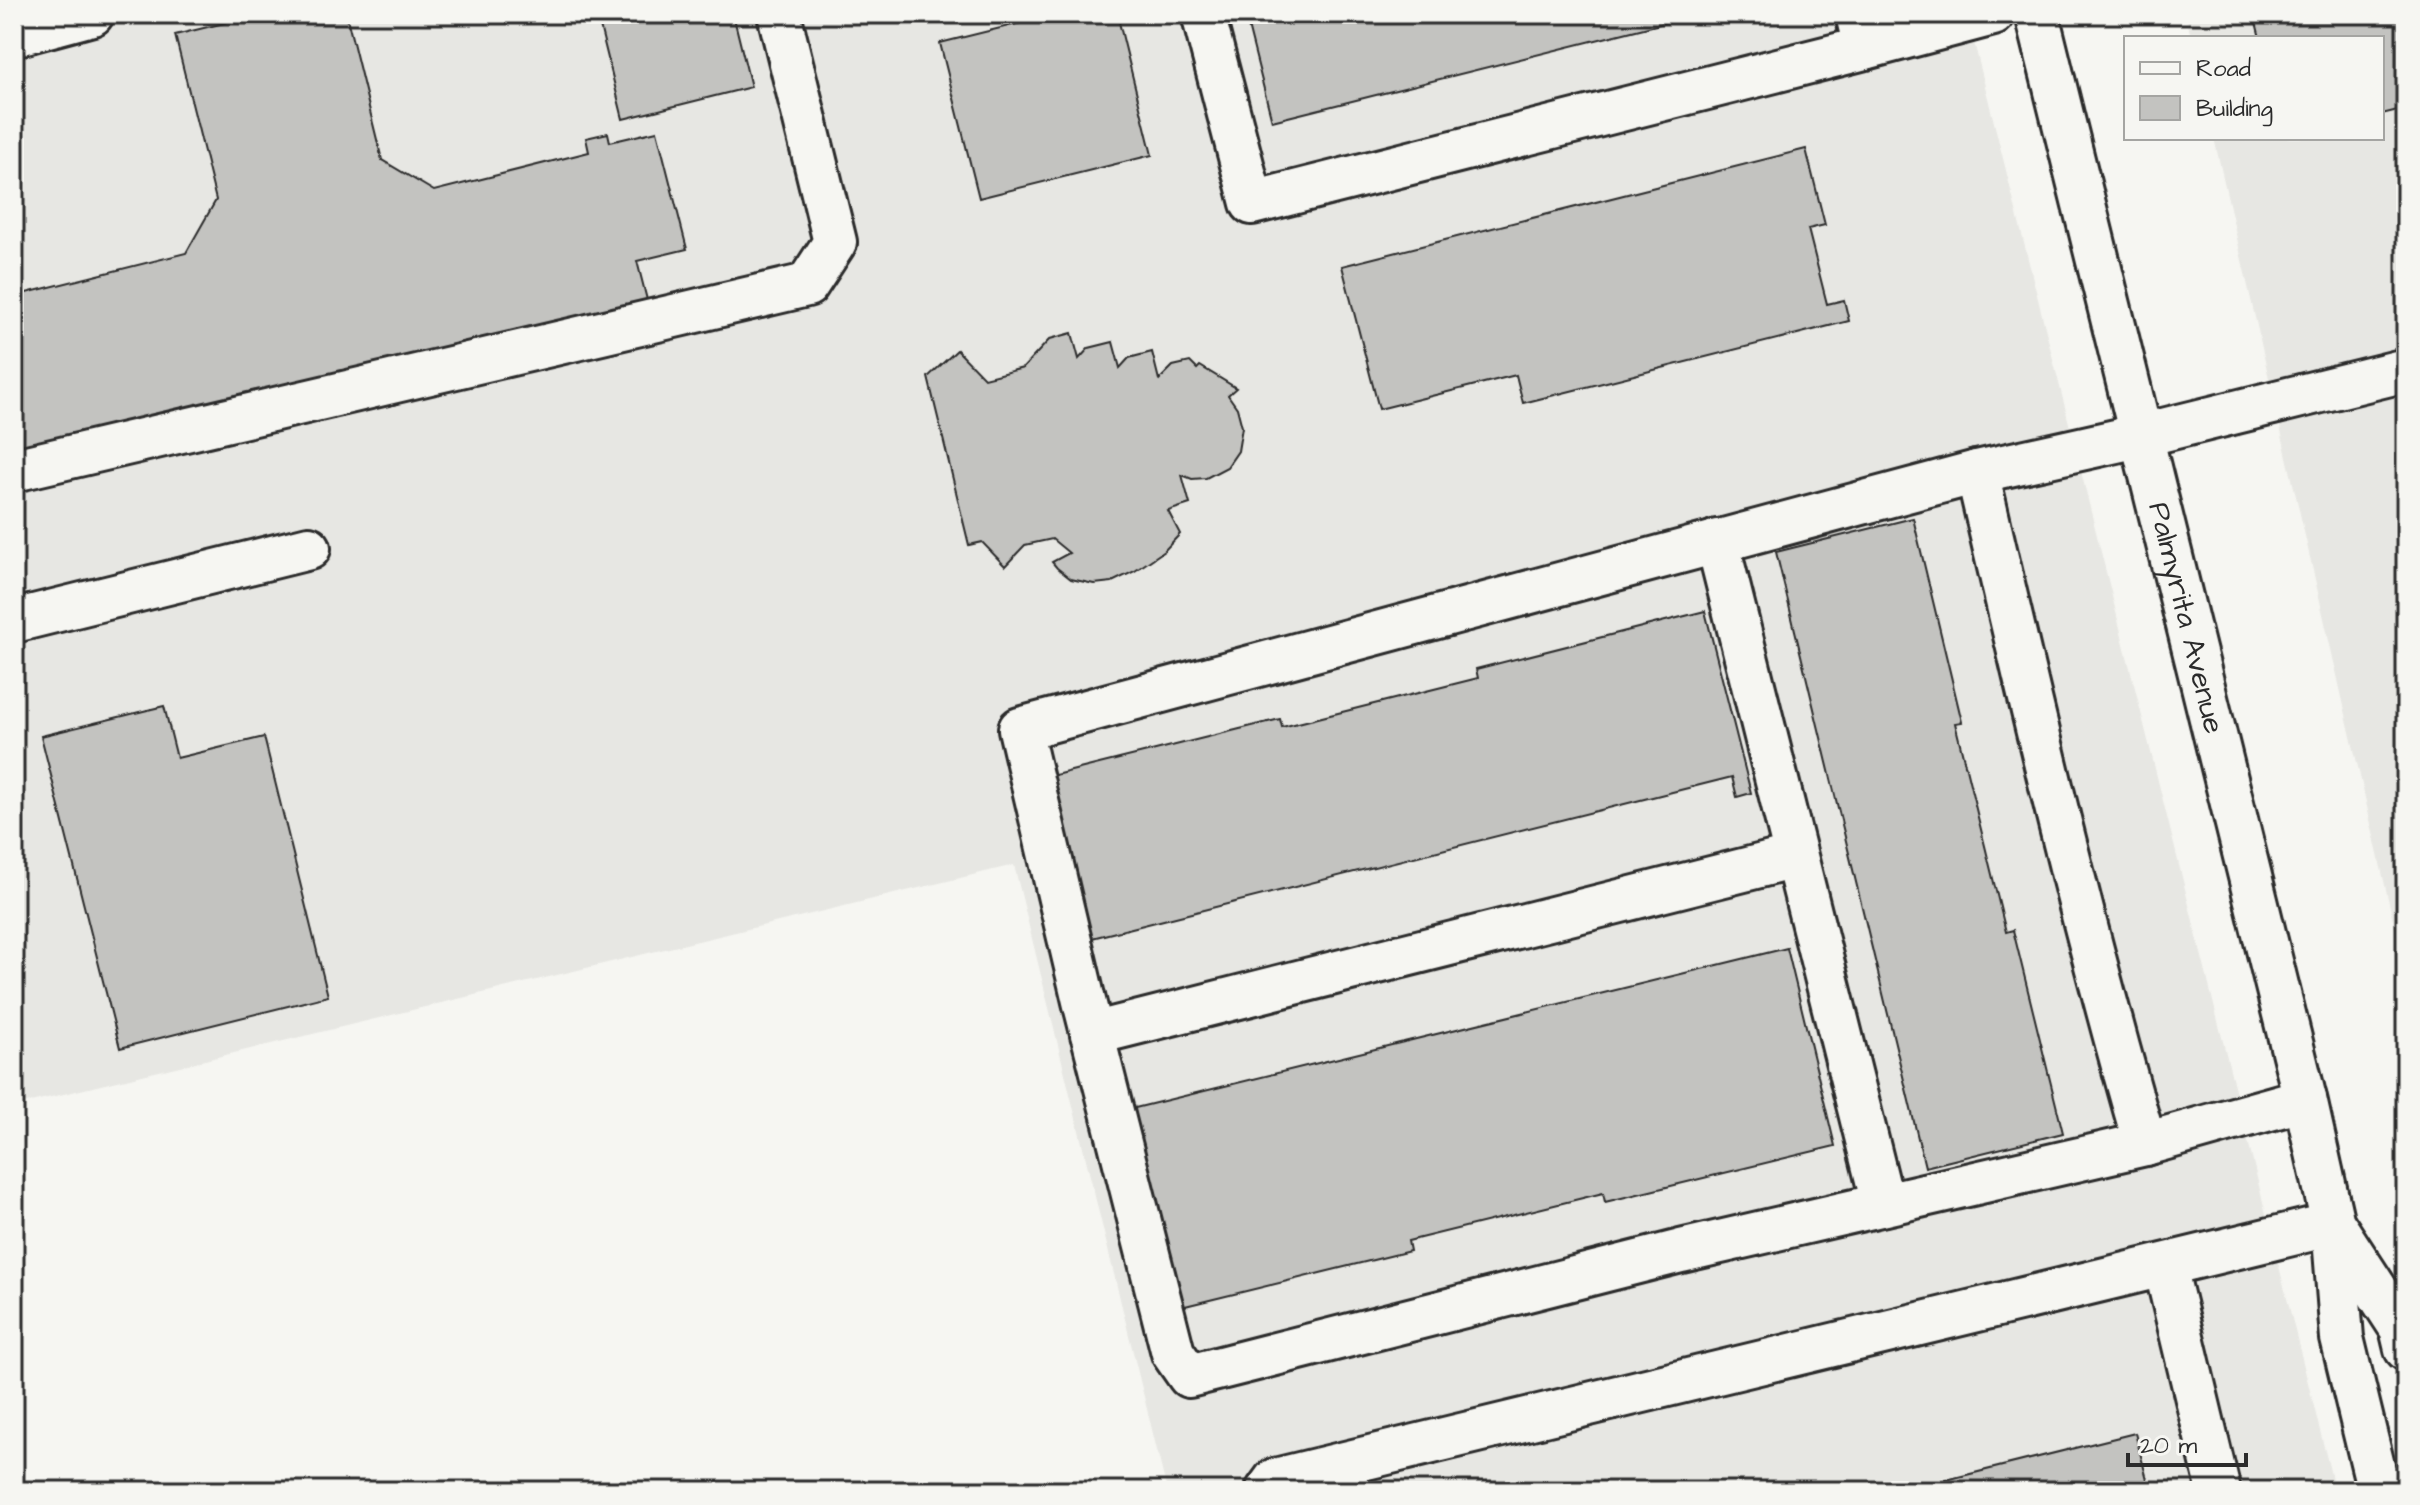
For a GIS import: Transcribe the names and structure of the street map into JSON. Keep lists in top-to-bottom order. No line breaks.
{"streets":{"street":["Palmyrita Avenue"]},"legend":["Road","Building"],"scale_bar":"20 m"}
